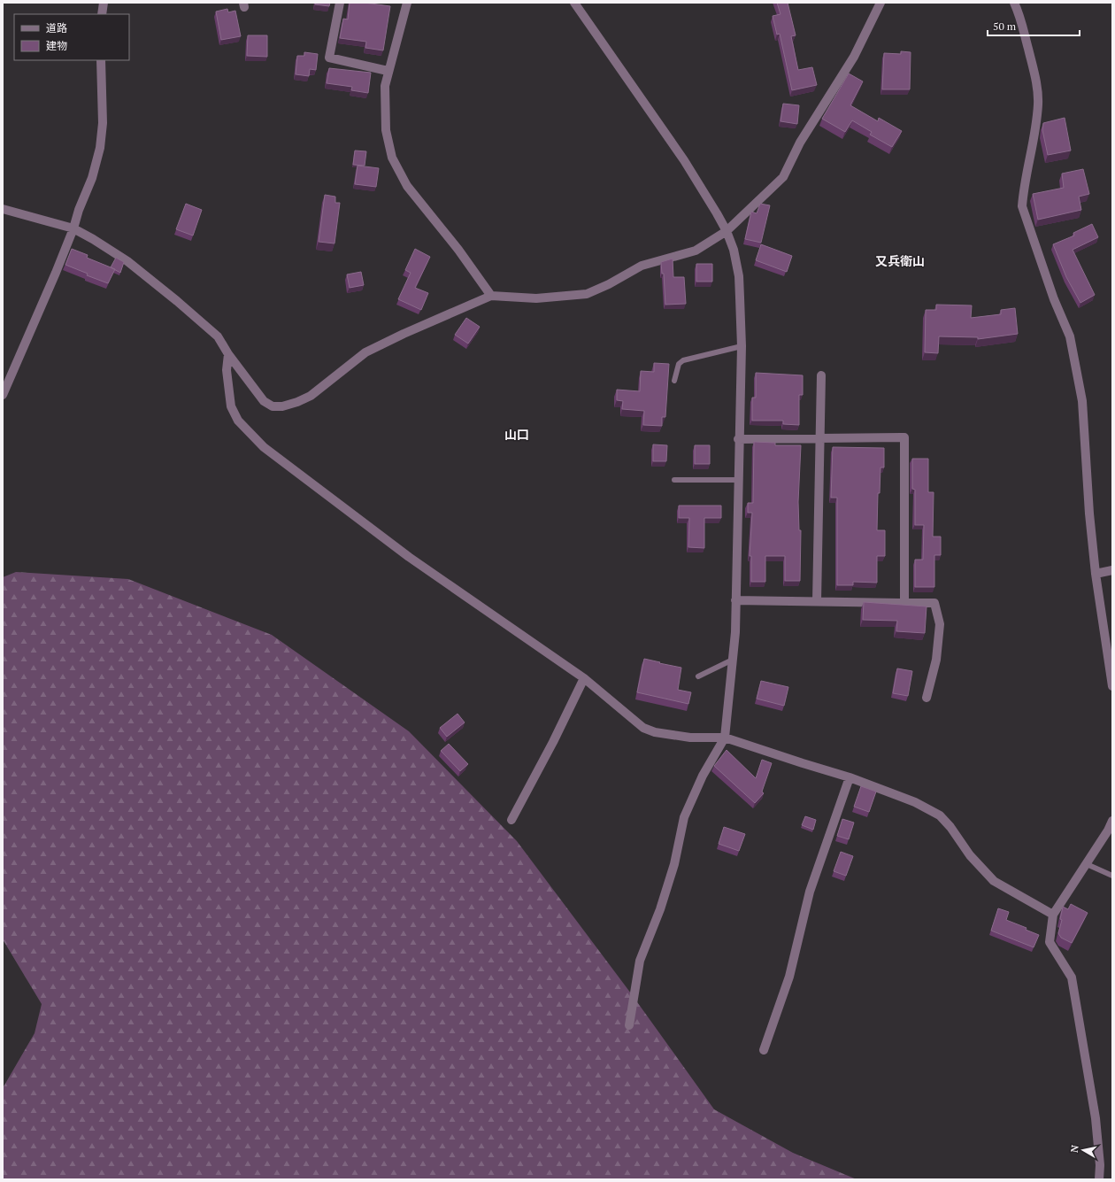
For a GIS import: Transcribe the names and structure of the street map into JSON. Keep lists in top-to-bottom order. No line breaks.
{"districts":["又兵衛山","山口"],"legend":["道路","建物"],"scale_bar":"50 m","north":"left"}
